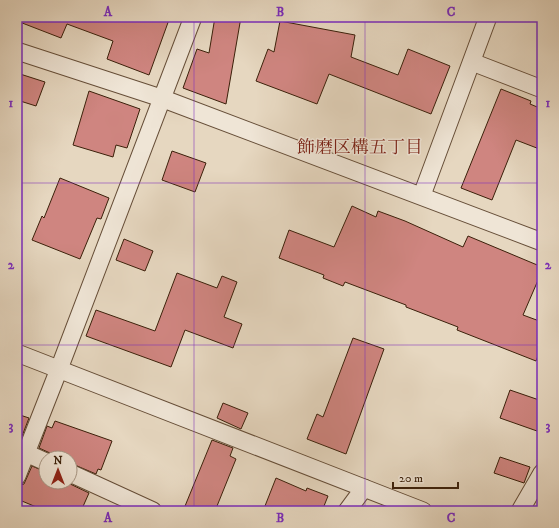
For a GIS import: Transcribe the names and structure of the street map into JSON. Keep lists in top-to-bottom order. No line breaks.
{"districts":["飾磨区構五丁目"],"scale_bar":"20 m","north":"top","grid":{"columns":["A","B","C"],"rows":["1","2","3"]}}
